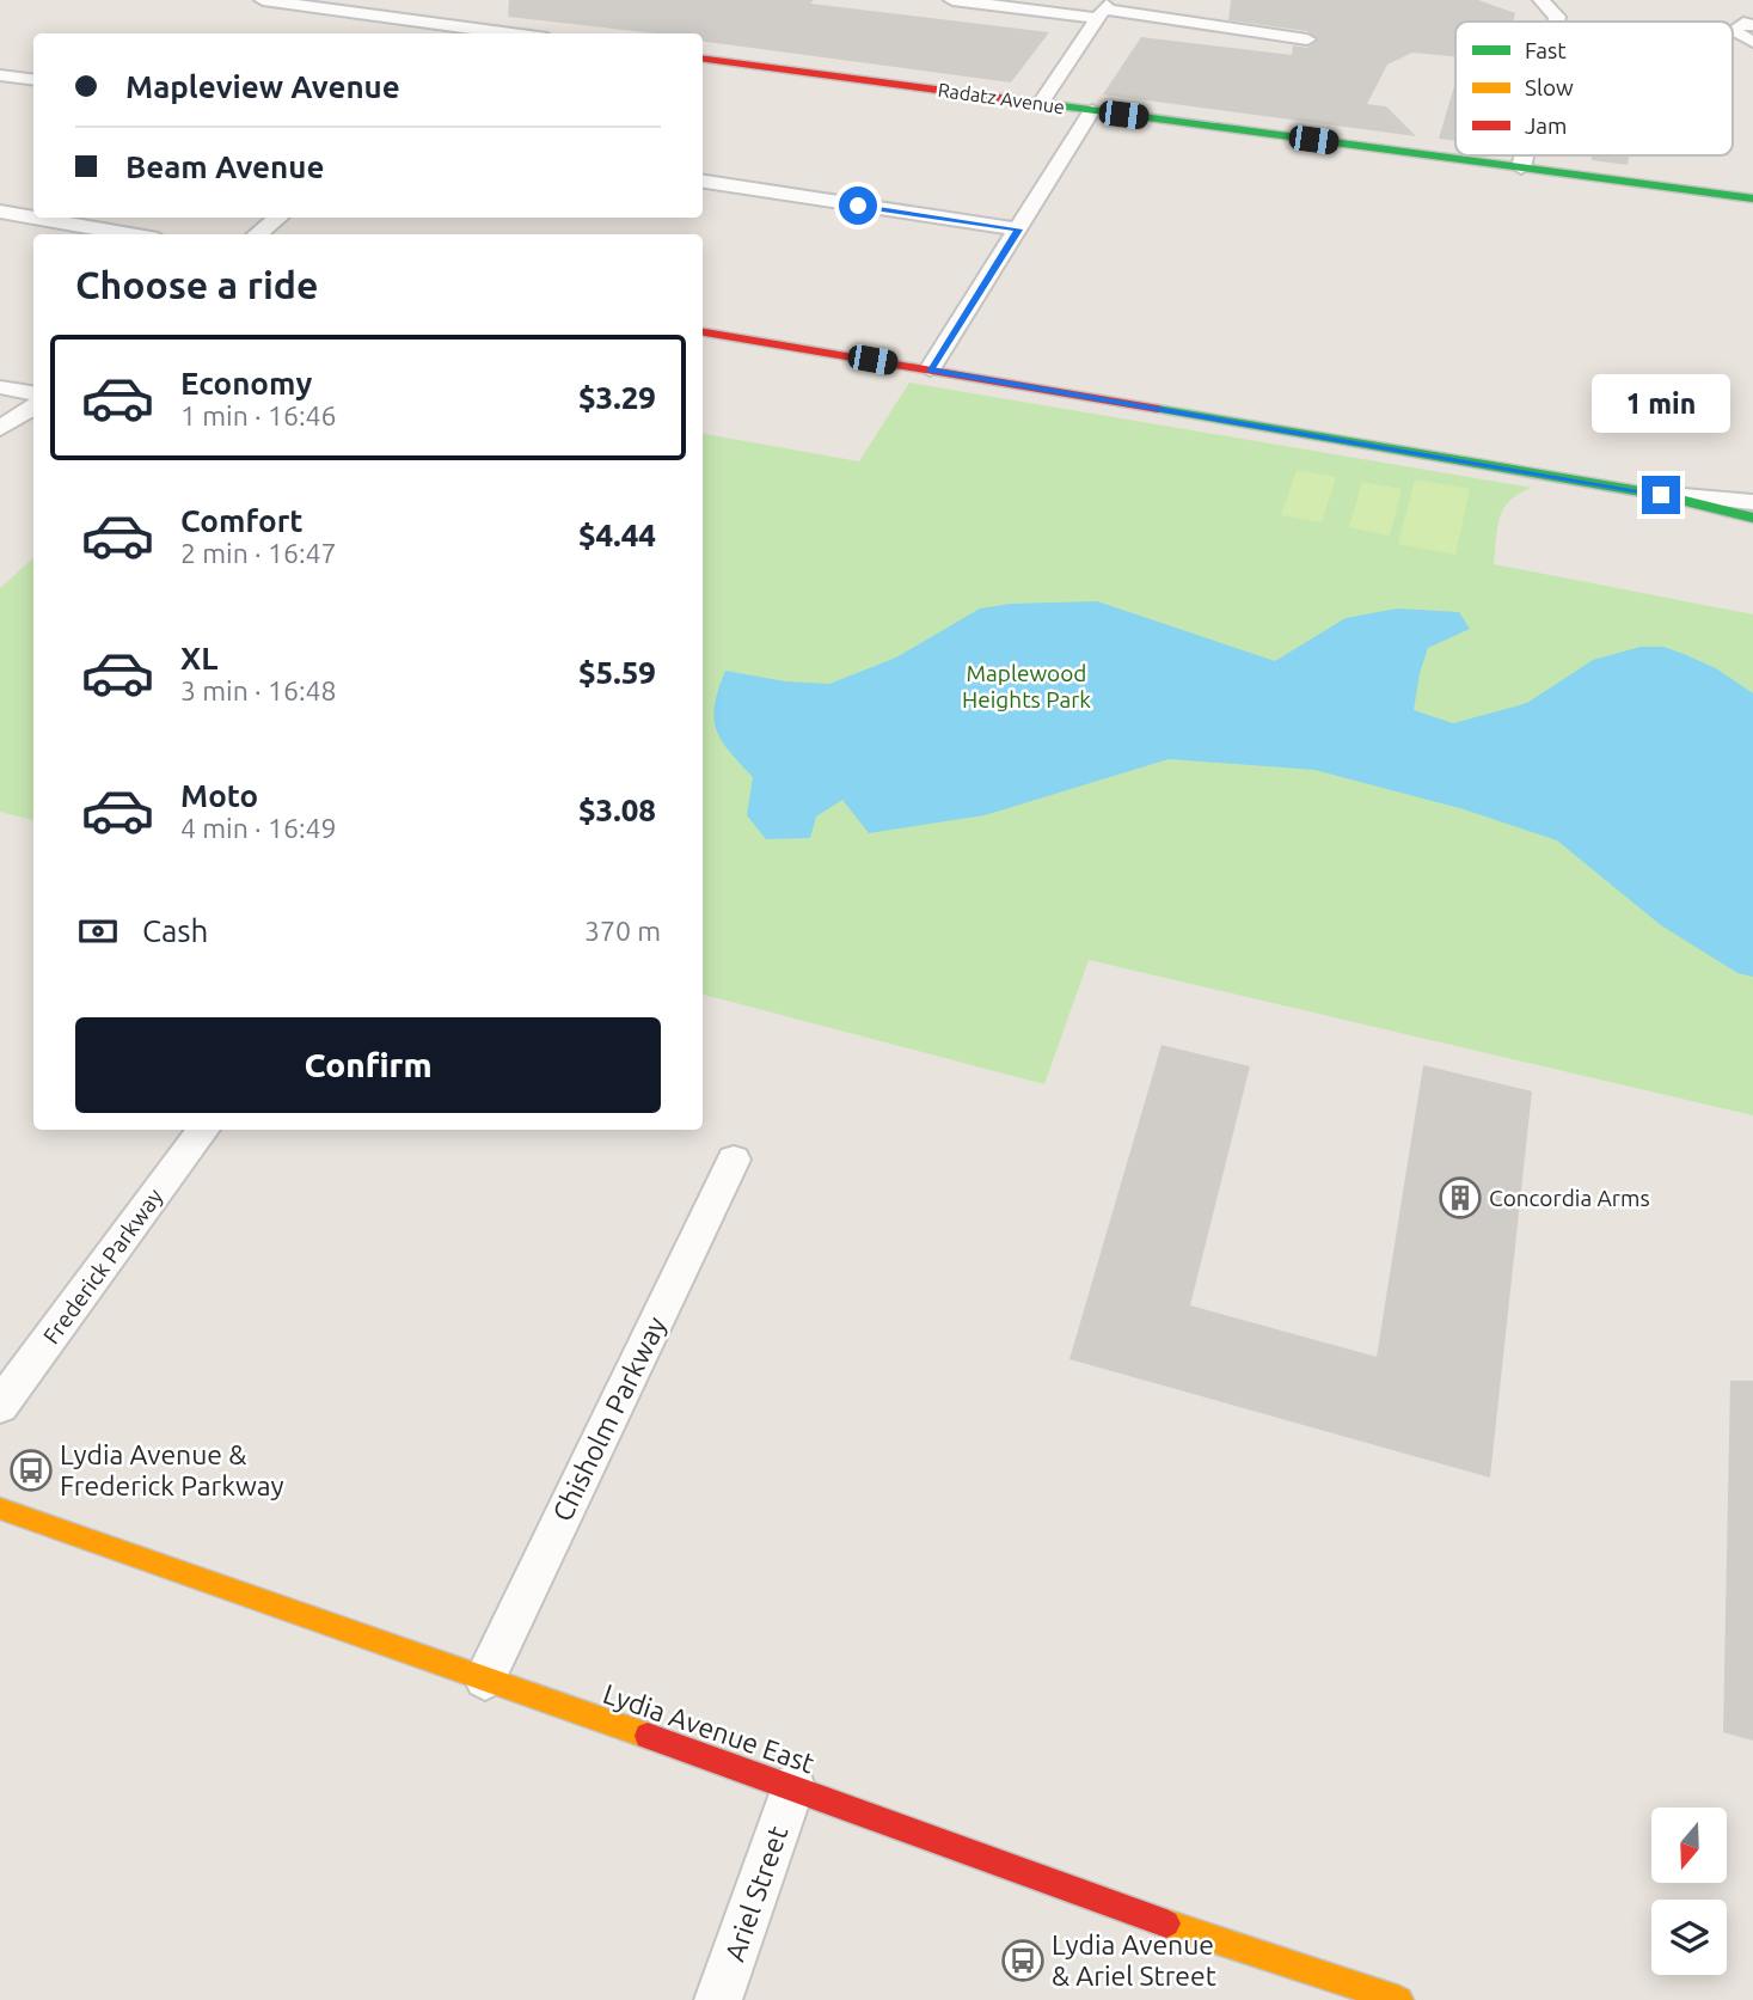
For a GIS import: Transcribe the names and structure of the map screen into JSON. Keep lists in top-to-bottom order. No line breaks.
{"streets":{"street":["Radatz Avenue","Frederick Parkway","Chisholm Parkway","Lydia Avenue East","Ariel Street"]},"crossings":[["Chisholm Parkway","Lydia Avenue East"],["Lydia Avenue East","Ariel Street"]],"parks":["Maplewood Heights Park"],"places":{"building":["Concordia Arms"],"bus stop":["Lydia Avenue & Frederick Parkway","Lydia Avenue & Ariel Street"]},"legend":["Fast","Slow","Jam"],"north":"bottom","page":{"banner":["Mapleview Avenue","Beam Avenue"],"heading":"Choose a ride","list":[{"name":"Economy","note":"1 min · 16:46","value":"$3.29"},{"name":"Comfort","note":"2 min · 16:47","value":"$4.44"},{"name":"XL","note":"3 min · 16:48","value":"$5.59"},{"name":"Moto","note":"4 min · 16:49","value":"$3.08"}],"bubble":"1 min","pay":["Cash","370 m"],"buttons":"Confirm"}}
